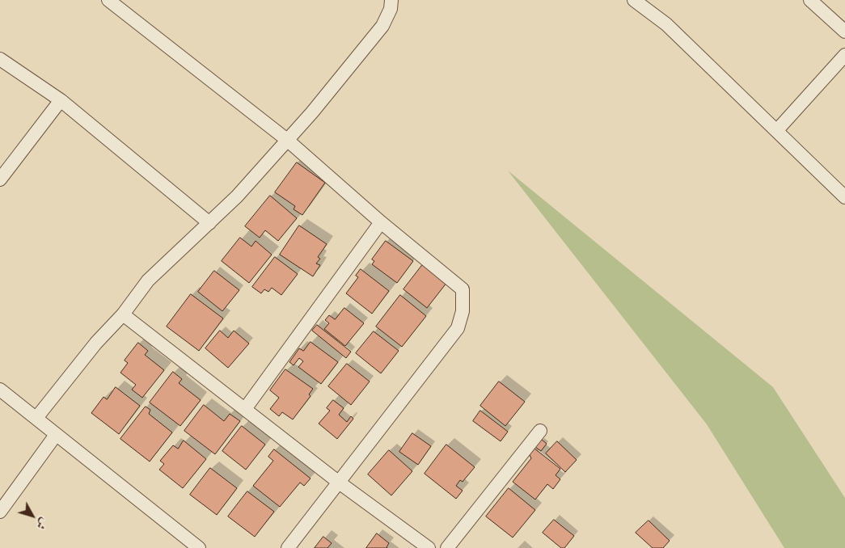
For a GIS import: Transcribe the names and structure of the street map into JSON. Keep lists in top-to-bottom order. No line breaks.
{"north":"bottom right"}
